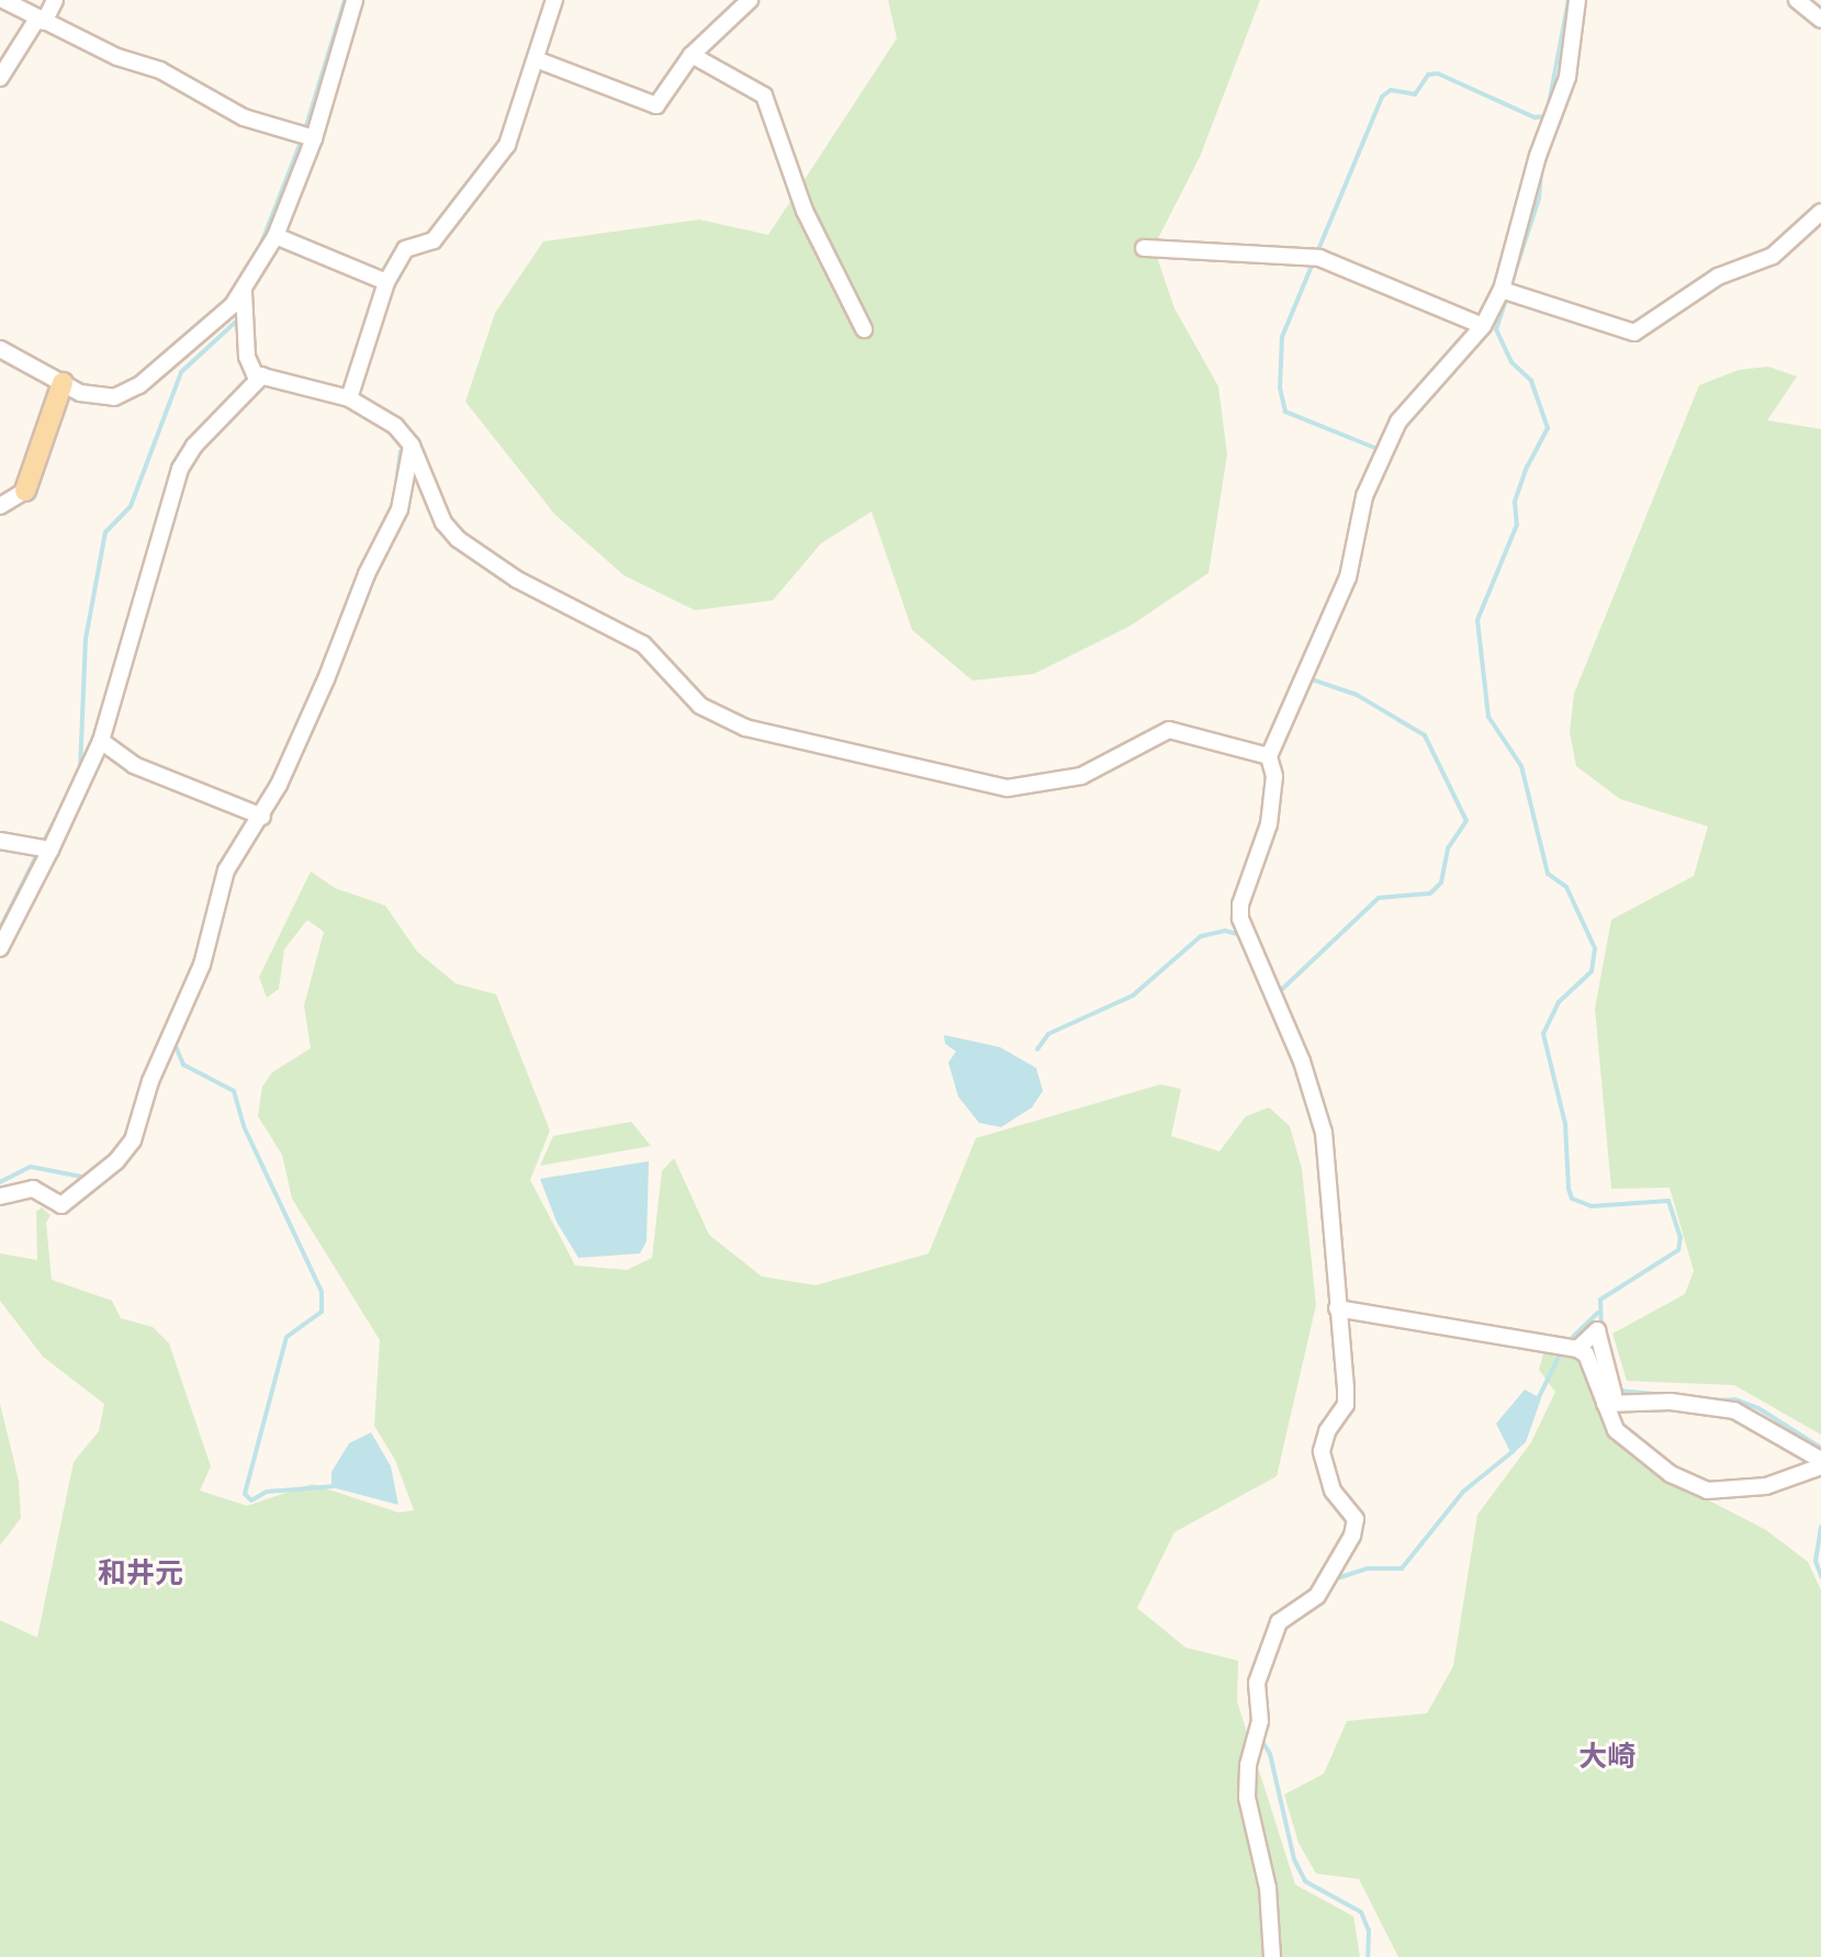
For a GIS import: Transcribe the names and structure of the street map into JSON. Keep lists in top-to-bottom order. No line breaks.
{"districts":["和井元","大崎"]}
